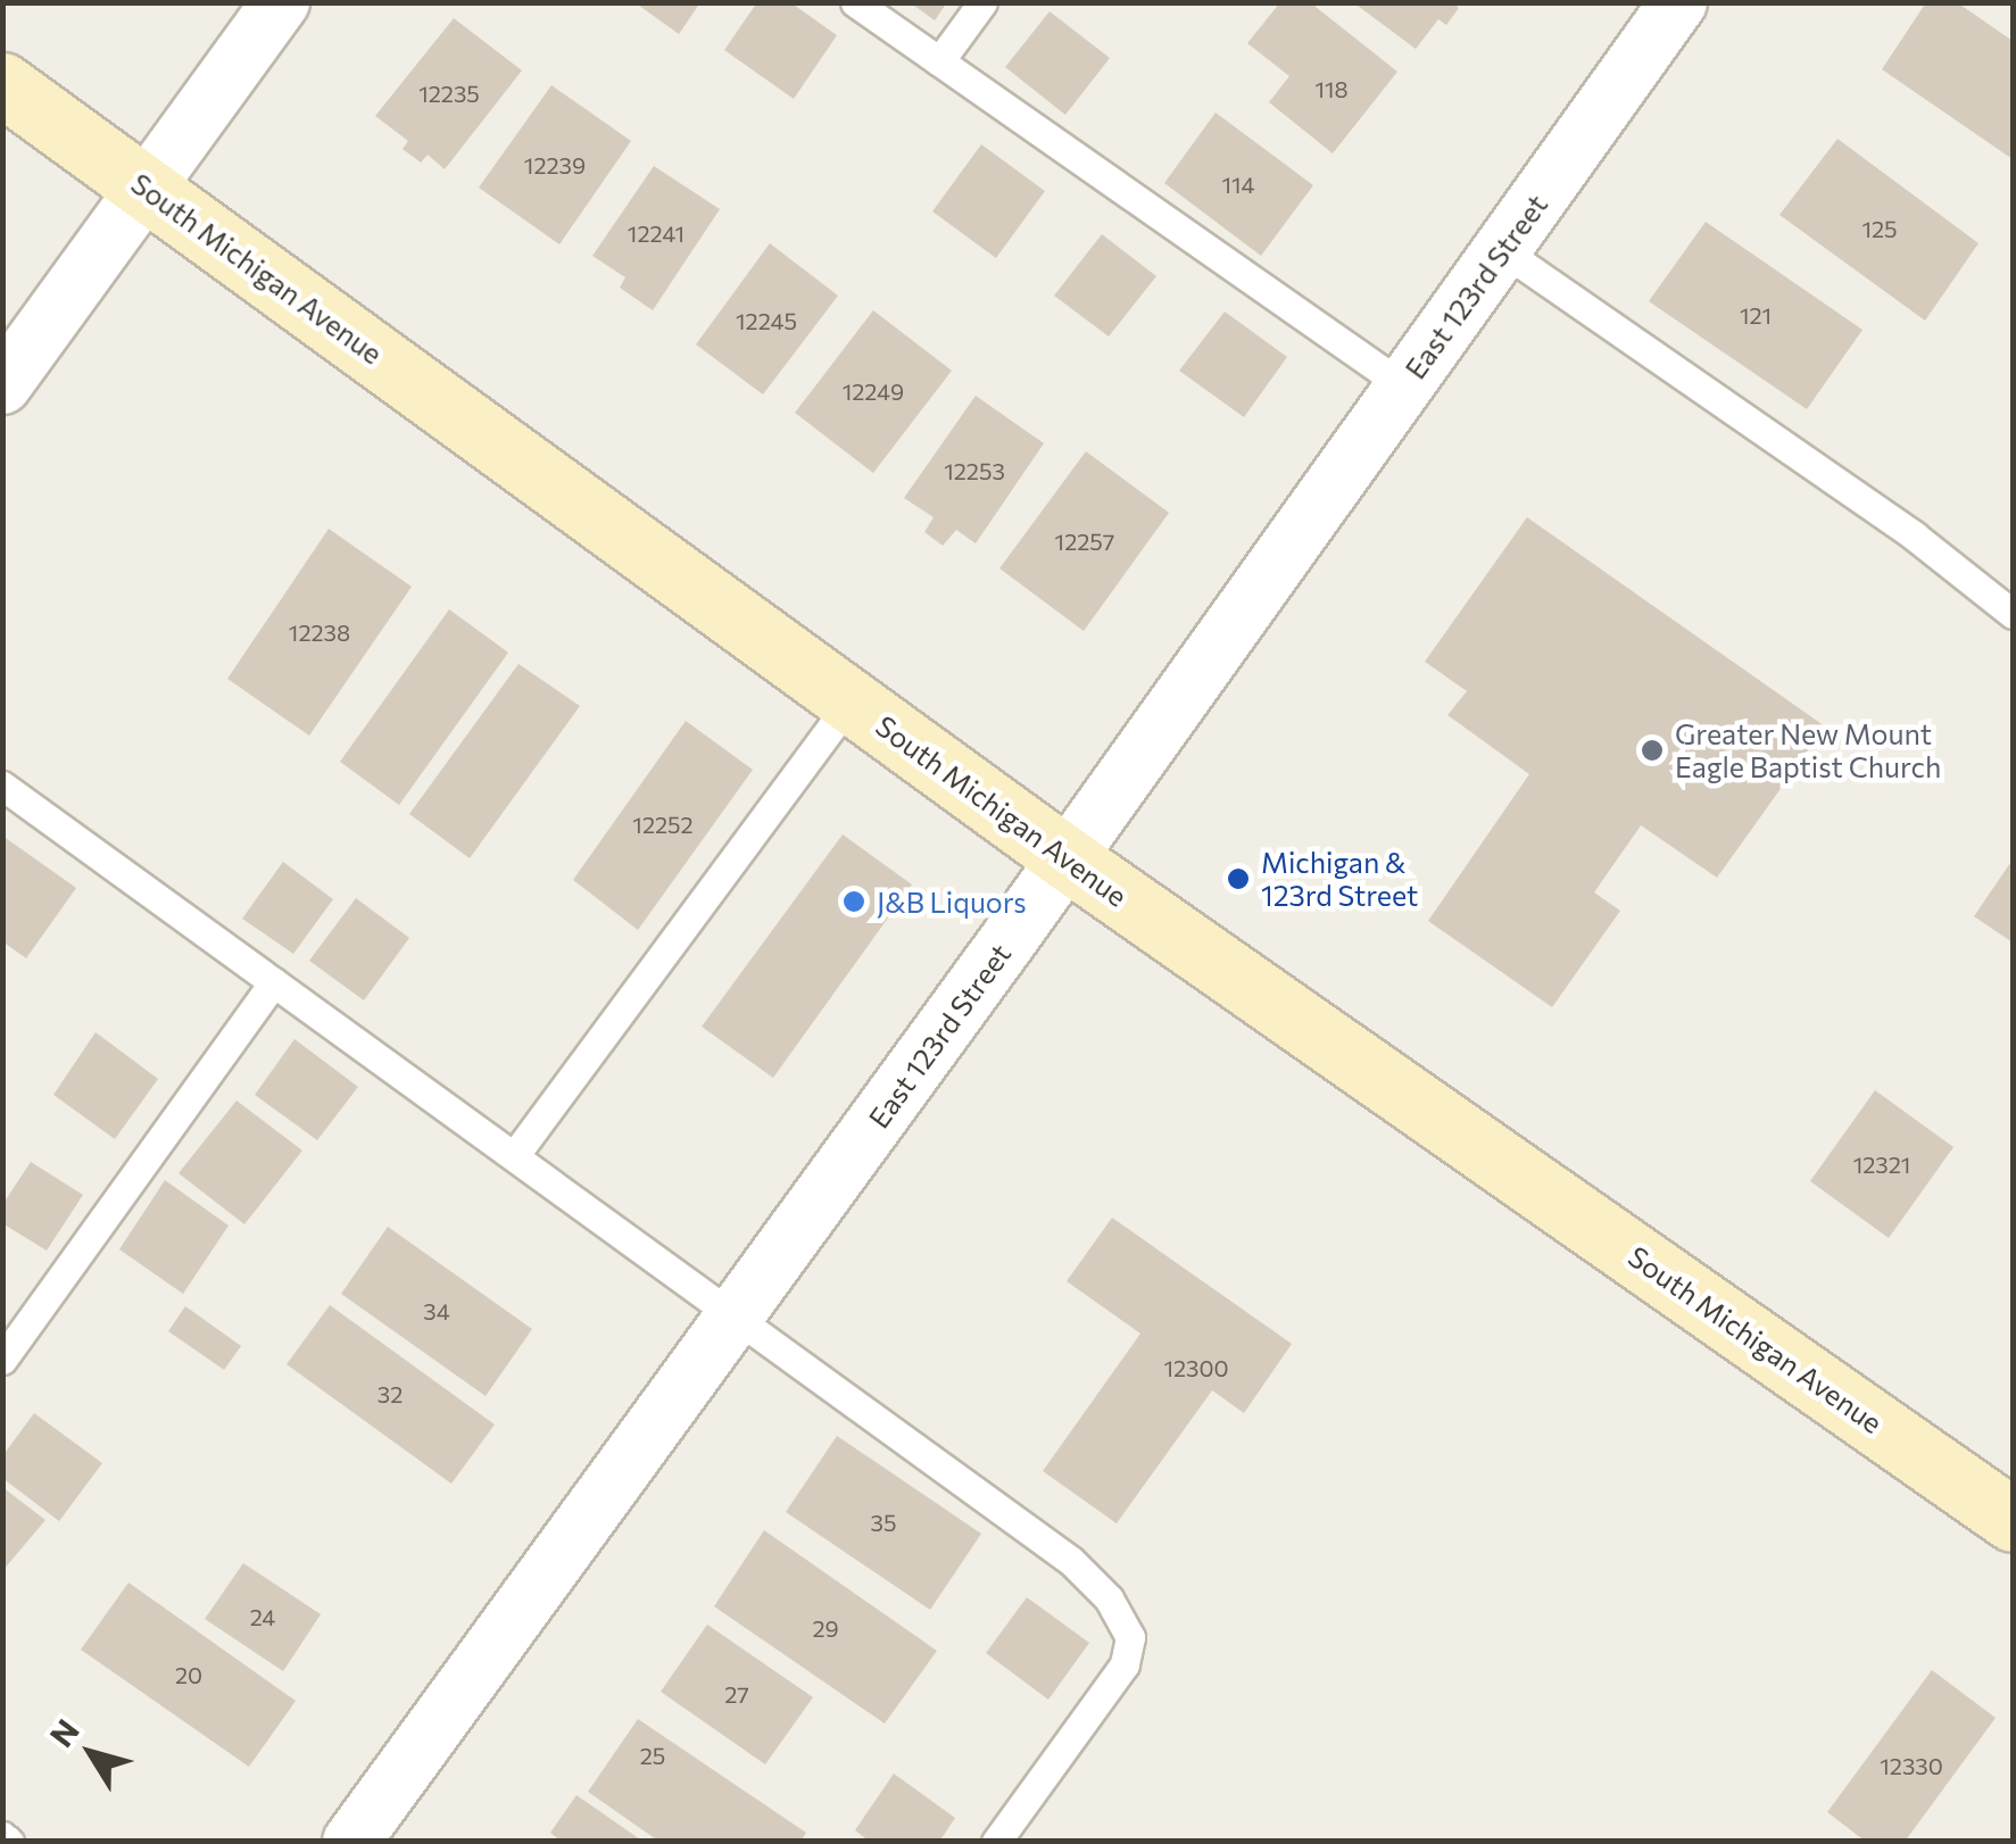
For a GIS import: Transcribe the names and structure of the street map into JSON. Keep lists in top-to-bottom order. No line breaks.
{"streets":{"main road":["South Michigan Avenue"],"street":["East 123rd Street"]},"crossings":[["South Michigan Avenue","East 123rd Street"]],"places":["Greater New Mount Eagle Baptist Church","Michigan & 123rd Street","J&B Liquors"],"house_numbers":["118","12235","12239","114","125","12241","121","12245","12249","12253","12257","12238","12252","12321","34","12300","32","35","24","29","20","27","25","12330"],"north":"top left"}
